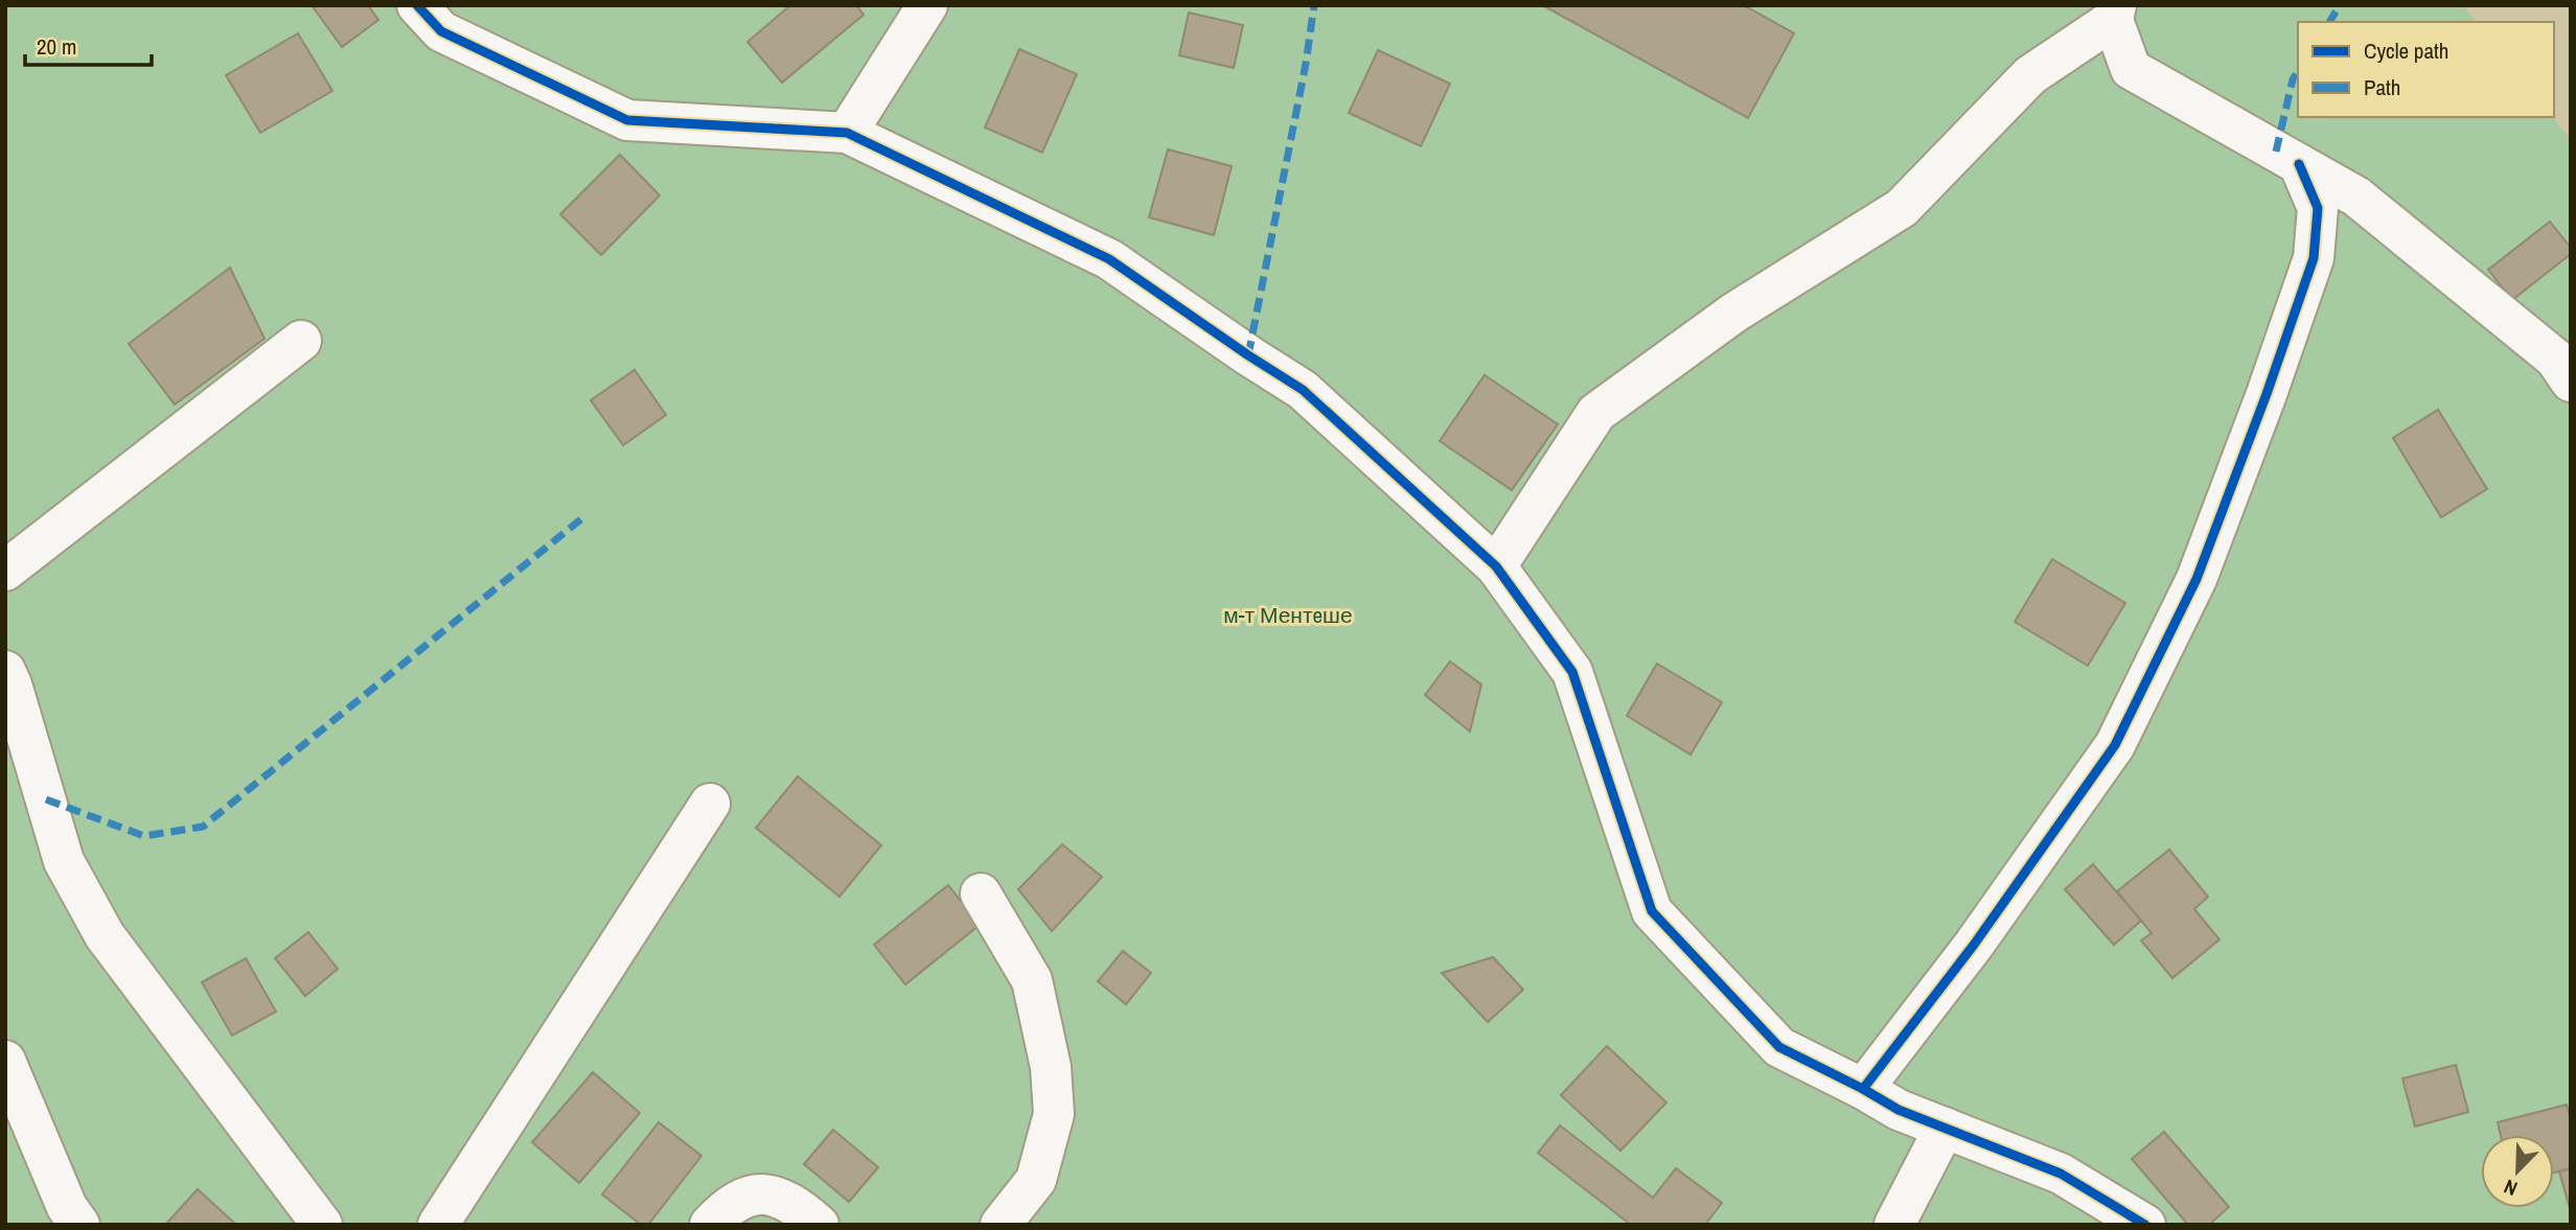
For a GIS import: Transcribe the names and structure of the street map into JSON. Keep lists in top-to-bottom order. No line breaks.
{"parks":["м-т Ментeше"],"legend":["Cycle path","Path"],"scale_bar":"20 m","north":"bottom left"}
